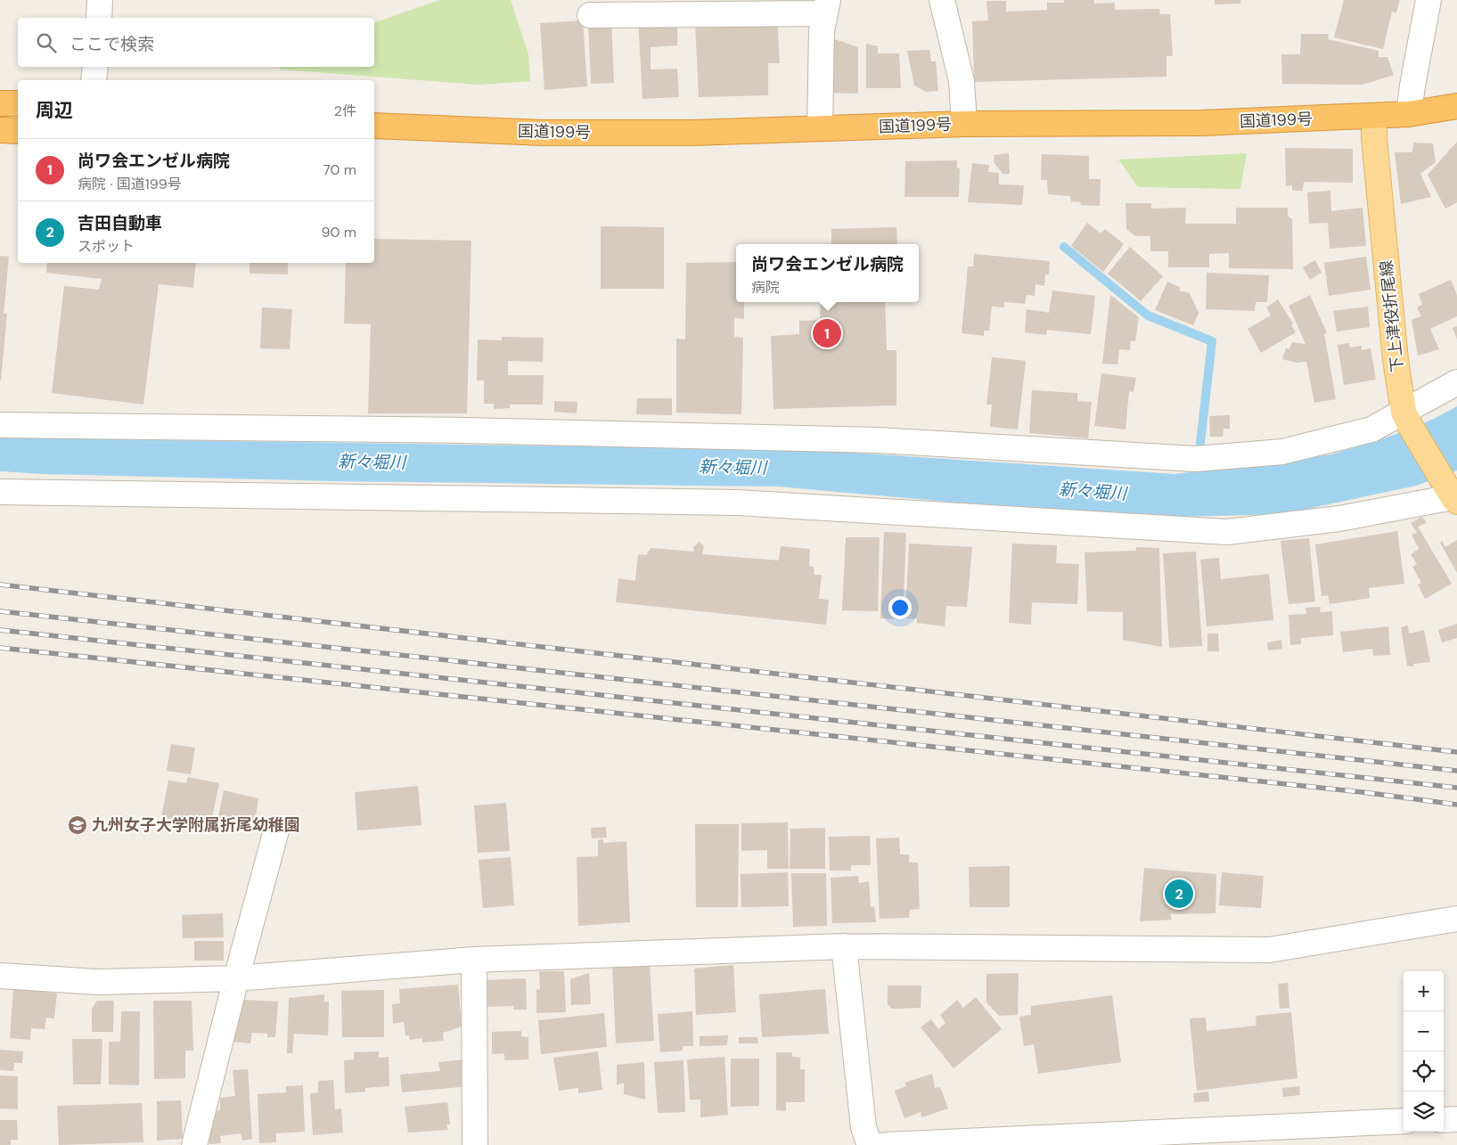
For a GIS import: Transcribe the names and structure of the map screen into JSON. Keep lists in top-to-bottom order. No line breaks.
{"streets":{"highway":["国道199号"],"main road":["下上津役折尾線"]},"crossings":[["国道199号","下上津役折尾線"]],"water":["新々堀川"],"places":{"school or university":["九州女子大学附属折尾幼稚園"]},"page":{"search":"ここで検索","heading":["周辺","2件"],"list":[{"mark":"1","name":"尚ワ会エンゼル病院","note":"病院 · 国道199号","value":"70 m"},{"mark":"2","name":"吉田自動車","note":"スポット","value":"90 m"}],"popup":["尚ワ会エンゼル病院","病院"],"pins":["1","2"],"map_buttons":["+","−"]}}
